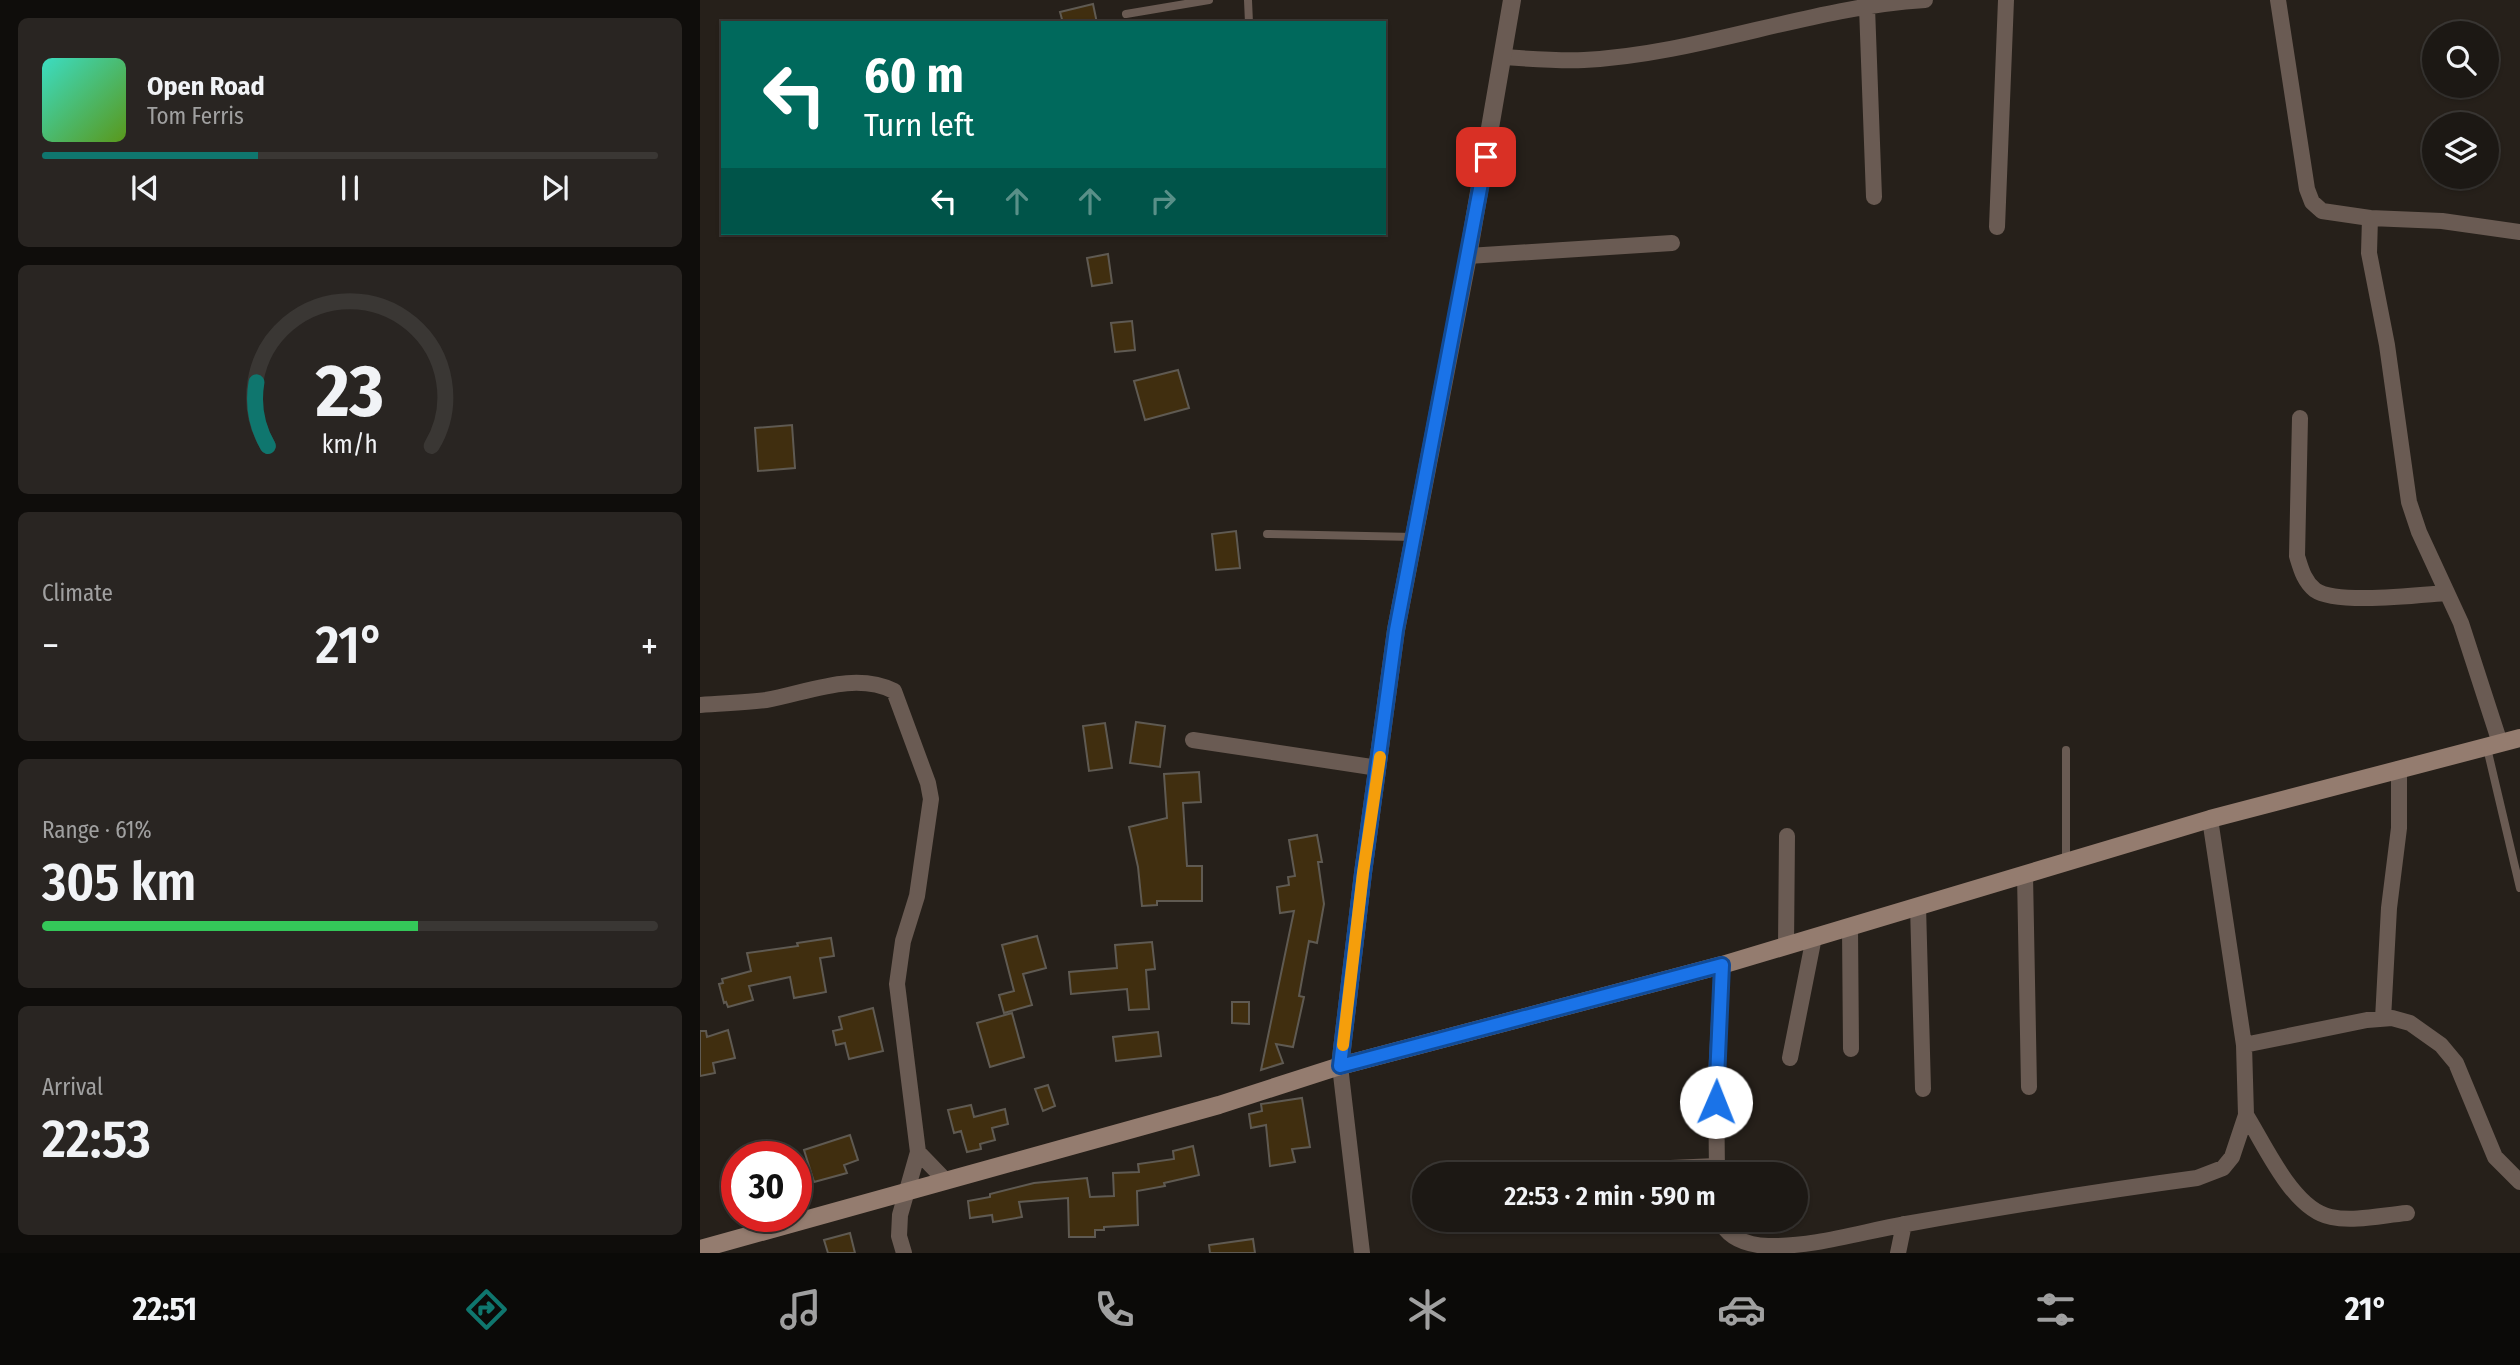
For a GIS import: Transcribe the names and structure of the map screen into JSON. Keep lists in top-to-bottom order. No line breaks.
{"page":{"turn":["60 m","Turn left"],"song":["Open Road","Tom Ferris"],"tile":["Climate",["Range · 61%","305 km"],["Arrival","22:53"]],"heat":["−","21°","+"],"limit":"30","trip":"22:53 · 2 min · 590 m","tabs":["22:51","21°"],"gauge":["23","km/h"]}}
